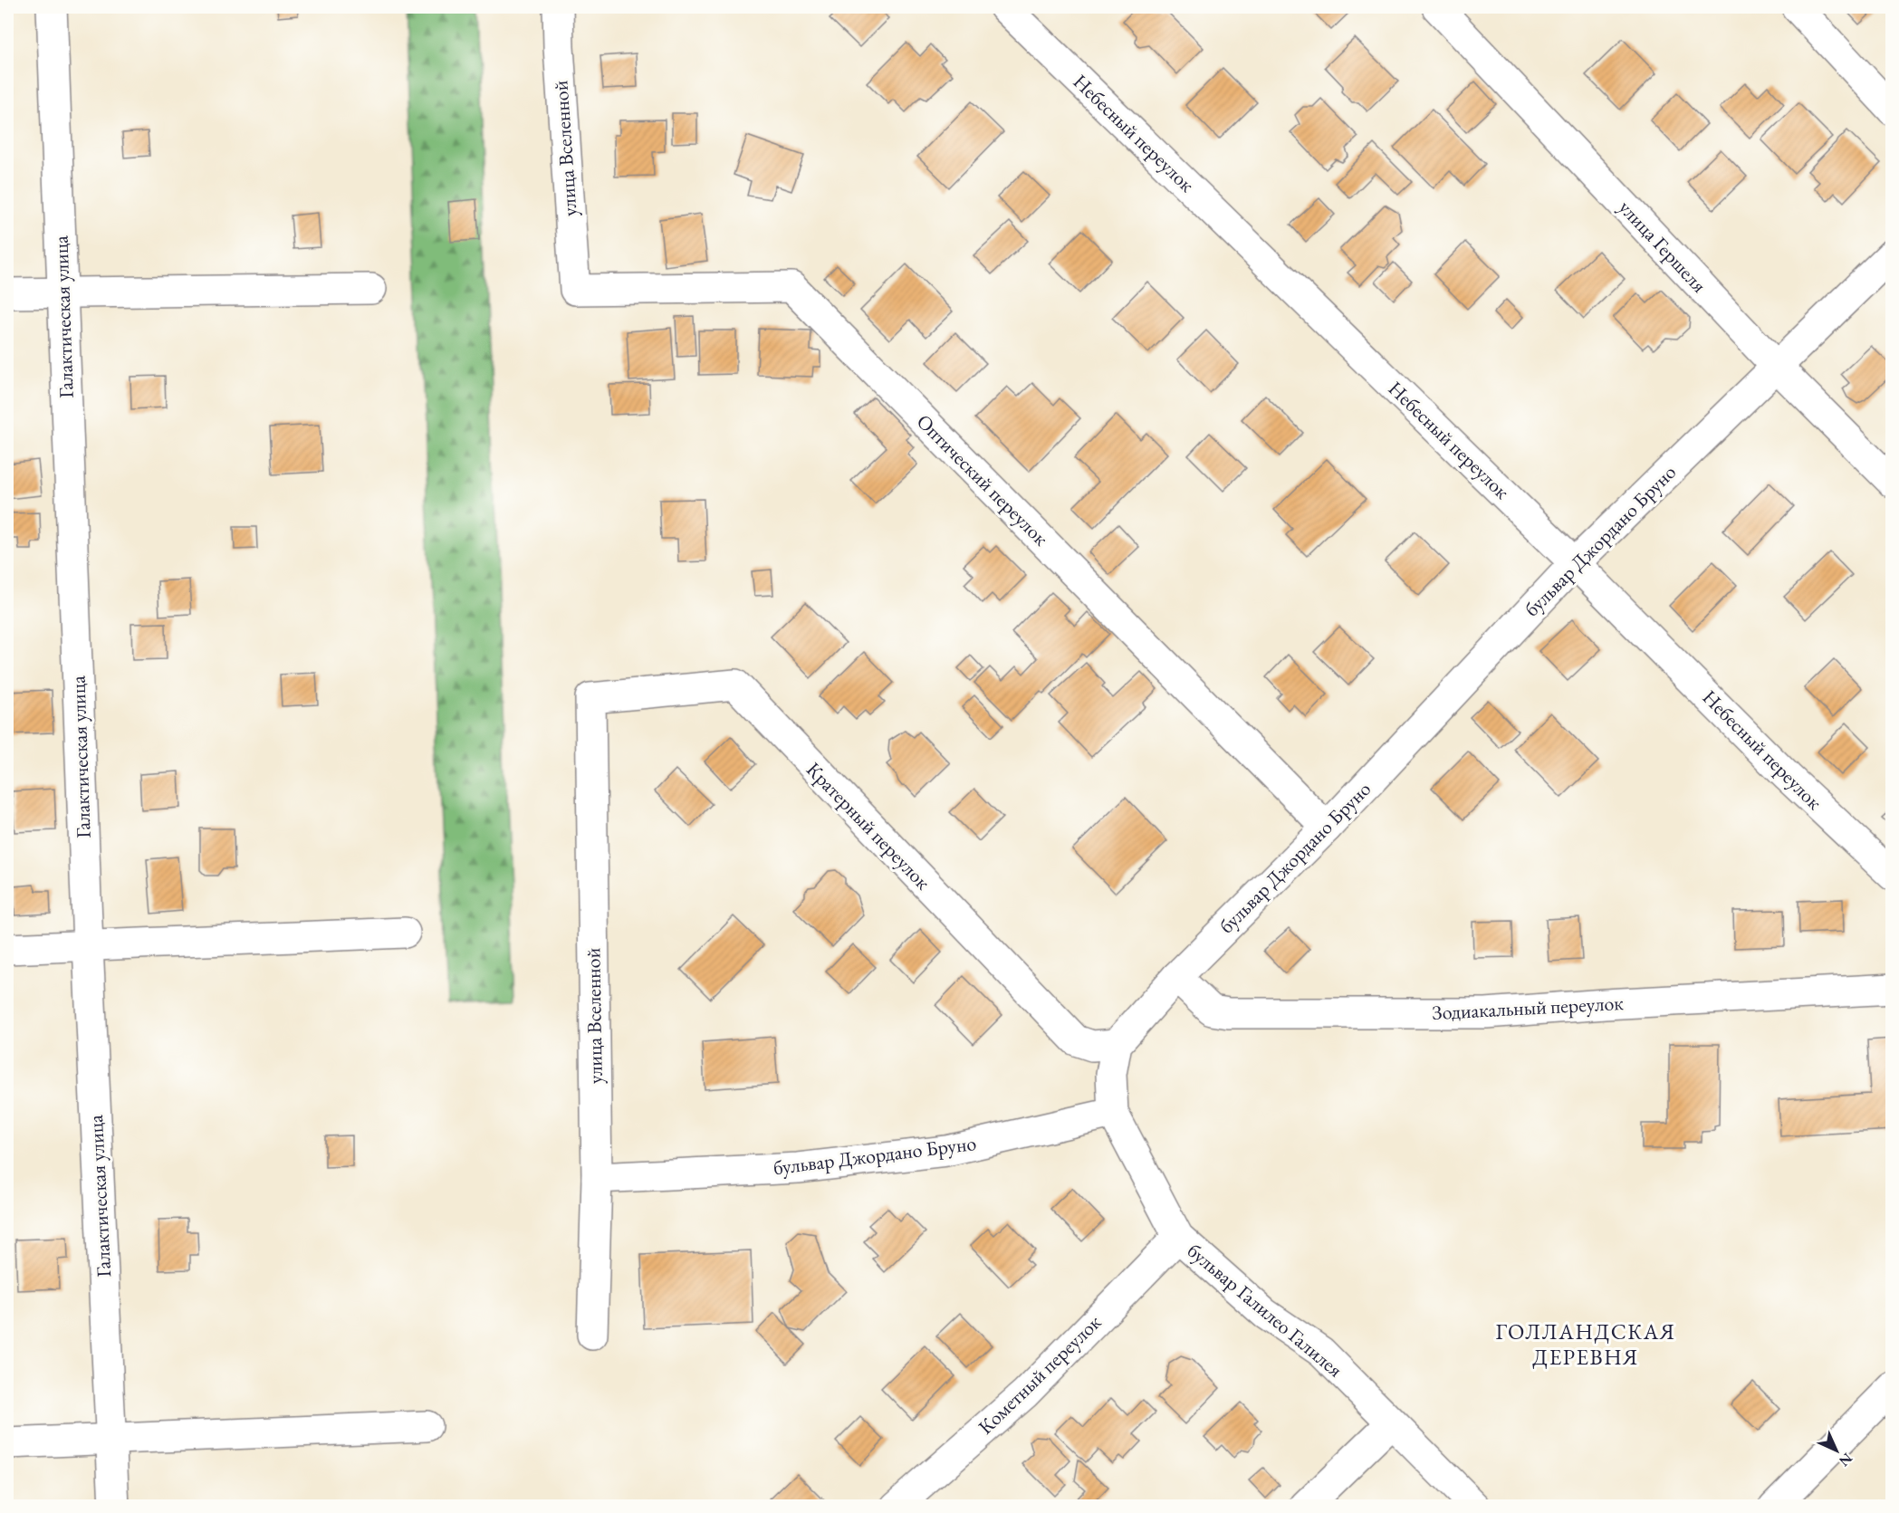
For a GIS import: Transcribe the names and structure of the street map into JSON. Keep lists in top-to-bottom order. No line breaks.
{"streets":{"street":["Небесный переулок","улица Вселенной","улица Гершеля","Галактическая улица","Оптический переулок","бульвар Джордано Бруно","Кратерный переулок","Зодиакальный переулок","бульвар Галилео Галилея","Кометный переулок"]},"crossings":[["Небесный переулок","бульвар Джордано Бруно"],["улица Вселенной","Оптический переулок"],["улица Вселенной","бульвар Джордано Бруно"],["улица Вселенной","Кратерный переулок"],["улица Гершеля","бульвар Джордано Бруно"],["Оптический переулок","бульвар Джордано Бруно"],["бульвар Джордано Бруно","Кратерный переулок"],["бульвар Джордано Бруно","Зодиакальный переулок"],["бульвар Джордано Бруно","бульвар Галилео Галилея"],["бульвар Галилео Галилея","Кометный переулок"]],"districts":["ГОЛЛАНДСКАЯ ДЕРЕВНЯ"],"north":"bottom right"}
